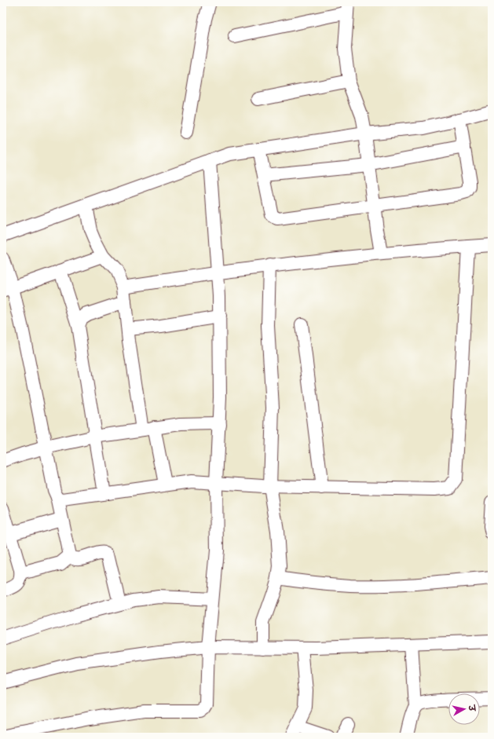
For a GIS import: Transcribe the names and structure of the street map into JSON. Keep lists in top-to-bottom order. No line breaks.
{"north":"right"}
